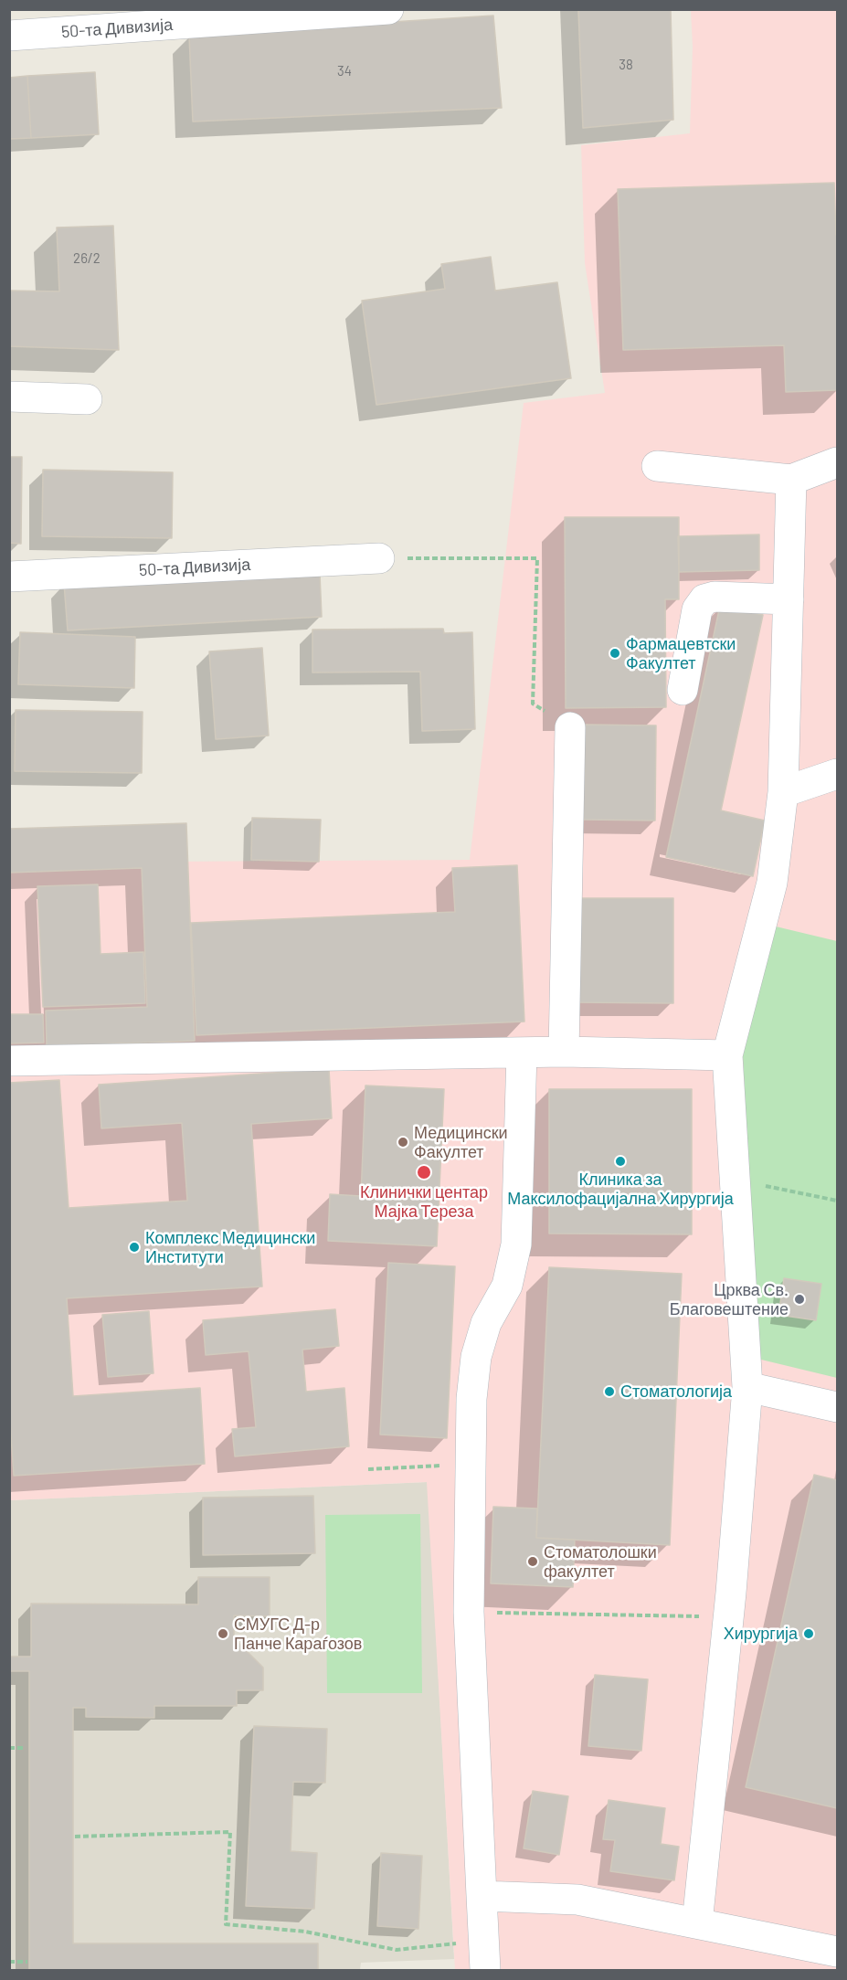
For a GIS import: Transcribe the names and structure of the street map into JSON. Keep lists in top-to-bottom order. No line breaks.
{"streets":{"street":["50-та Дивизија"]},"places":["Фармацевтски Факултет","Медицински Факултет","Клиника за Максилофацијална Хирургија","Клинички центар Мајка Тереза","Комплекс Медицински Институти","Црква Св. Благовештение","Стоматологија","Стоматолошки факултет","СМУГС Д-р Панче Караѓозов","Хирургија"],"house_numbers":["38","34","26/2"]}
